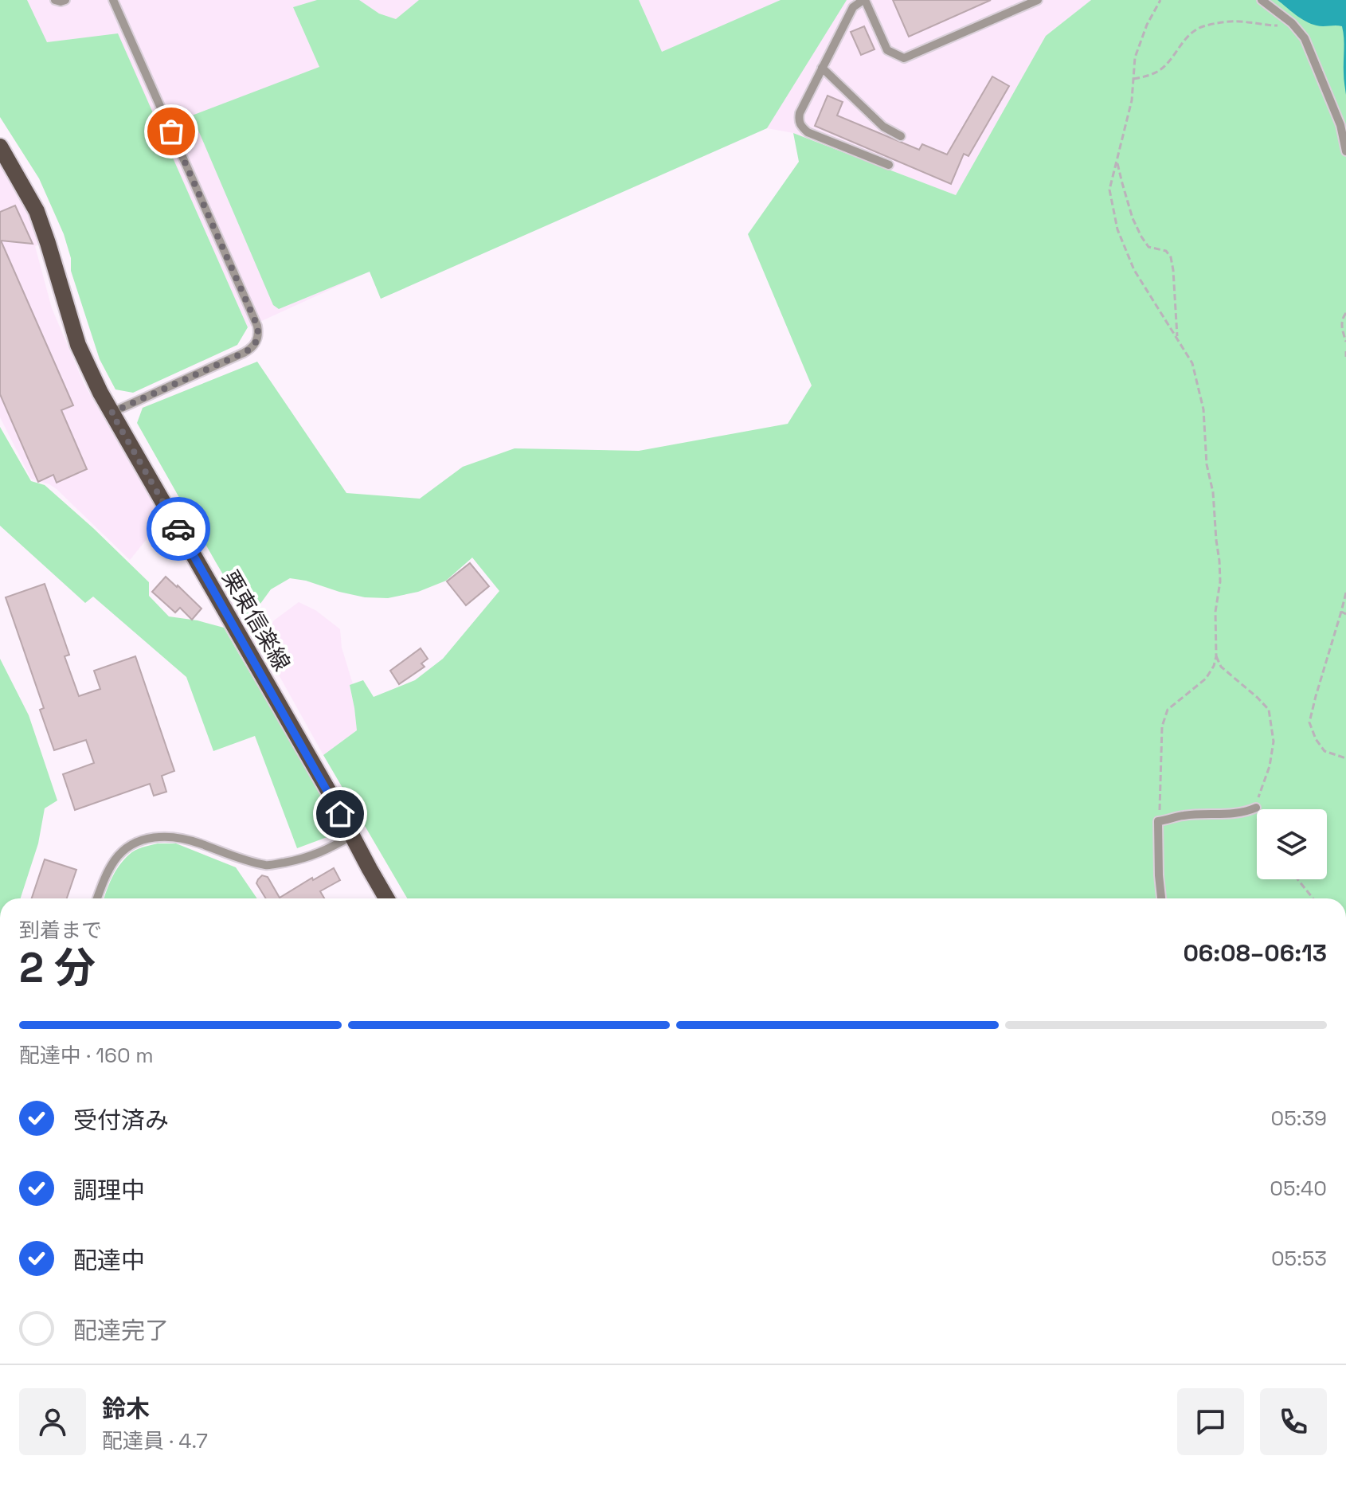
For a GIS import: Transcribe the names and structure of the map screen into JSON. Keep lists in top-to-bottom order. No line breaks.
{"streets":{"main road":["栗東信楽線"]},"page":{"heading":["2 分","到着まで","06:08–06:13"],"panel":["鈴木","配達員 · 4.7"],"bar":"配達中 · 160 m","list":[["受付済み","05:39"],["調理中","05:40"],["配達中","05:53"],"配達完了"]}}
